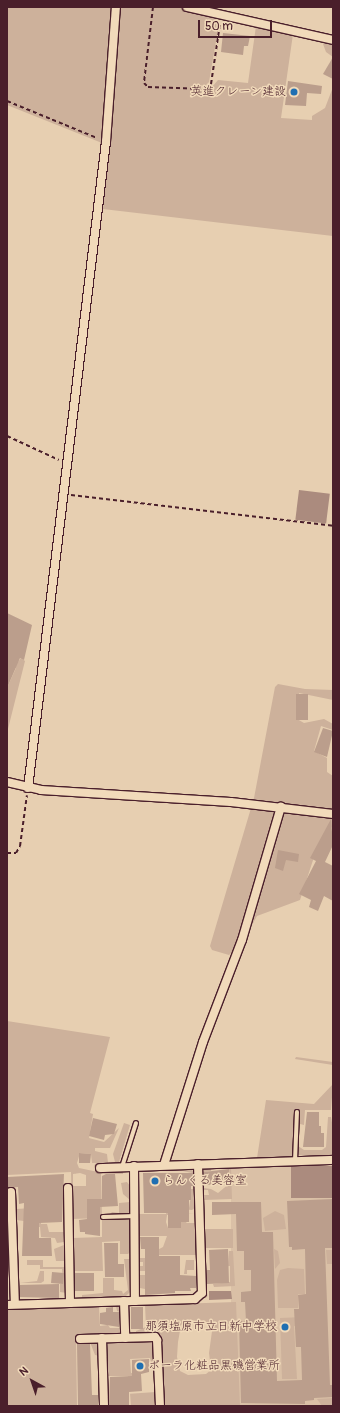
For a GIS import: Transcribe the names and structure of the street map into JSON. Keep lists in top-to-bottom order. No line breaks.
{"places":["英進クレーン建設","らんくる美容室","那須塩原市立日新中学校","ポーラ化粧品黒磯営業所"],"scale_bar":"50 m","north":"top left"}
